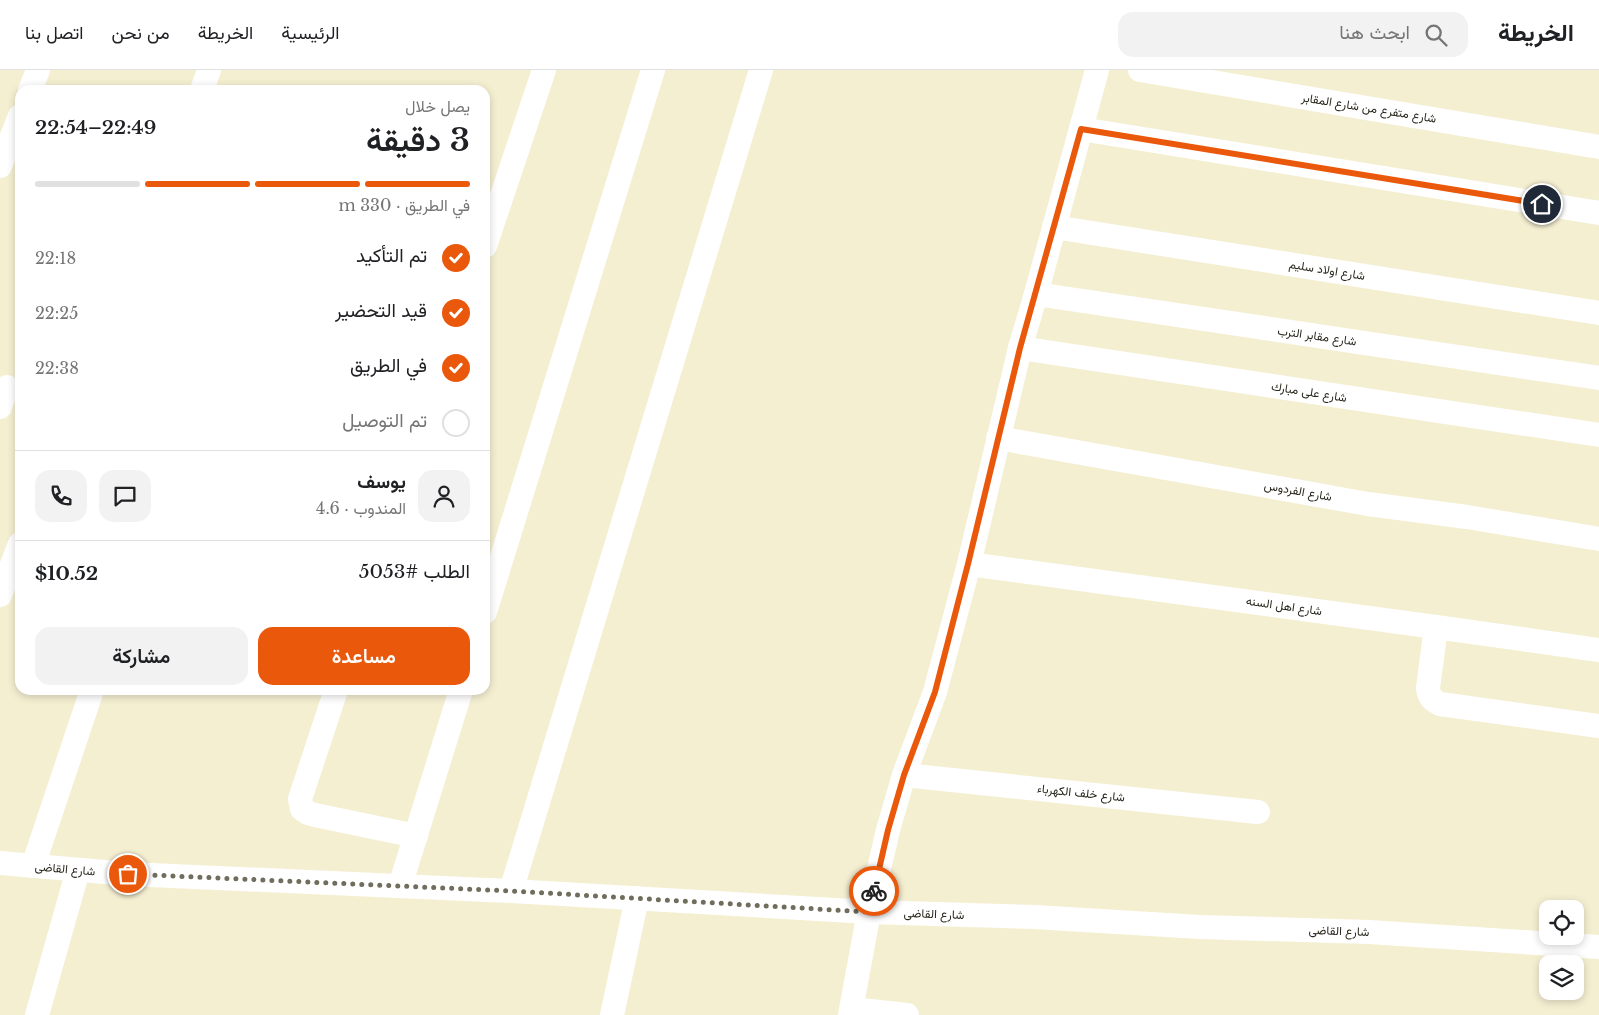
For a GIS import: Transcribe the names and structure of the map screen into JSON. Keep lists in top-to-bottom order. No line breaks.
{"streets":{"street":["شارع متفرع من شارع المقابر","شارع اولاد سليم","شارع مقابر الترب","شارع على مبارك","شارع الفردوس","شارع اهل السنه","شارع خلف الكهرباء","شارع القاضى"]},"page":{"header":"الخريطة","search":"ابحث هنا","nav":["الرئيسية","الخريطة","من نحن","اتصل بنا"],"heading":["3 دقيقة","يصل خلال","22:49–22:54"],"panel":["يوسف","المندوب · 4.6","الطلب #5053","$10.52"],"bar":"في الطريق · 330 m","list":[["تم التأكيد","22:18"],["قيد التحضير","22:25"],["في الطريق","22:38"],"تم التوصيل"],"buttons":["مساعدة","مشاركة"]}}
